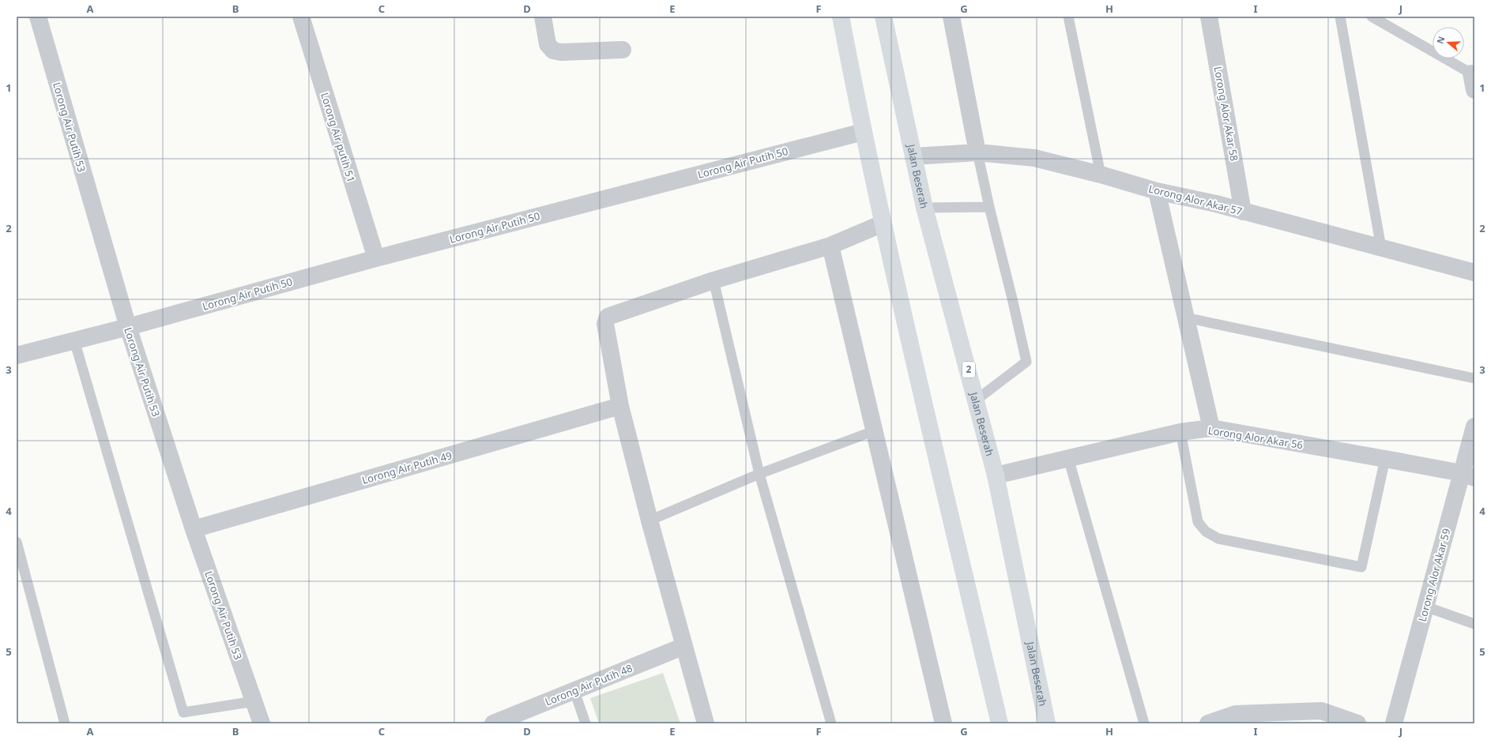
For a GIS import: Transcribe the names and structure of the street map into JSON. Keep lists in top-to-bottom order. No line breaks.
{"streets":{"highway":["Jalan Beserah","2"],"street":["Lorong Alor Akar 58","Lorong Air Putih 53","Lorong Air putih 51","Lorong Air Putih 50","Lorong Alor Akar 57","Lorong Alor Akar 56","Lorong Air Putih 49","Lorong Alor Akar 59","Lorong Air Putih 48"]},"crossings":[["Lorong Alor Akar 58","Lorong Alor Akar 57"],["Lorong Air Putih 53","Lorong Air Putih 50"],["Lorong Air Putih 53","Lorong Air Putih 49"],["Lorong Air putih 51","Lorong Air Putih 50"],["Jalan Beserah","Lorong Alor Akar 57"],["Jalan Beserah","Lorong Alor Akar 56"],["Lorong Alor Akar 56","Lorong Alor Akar 59"]],"north":"left","grid":{"columns":["A","B","C","D","E","F","G","H","I","J"],"rows":["1","2","3","4","5"]}}
